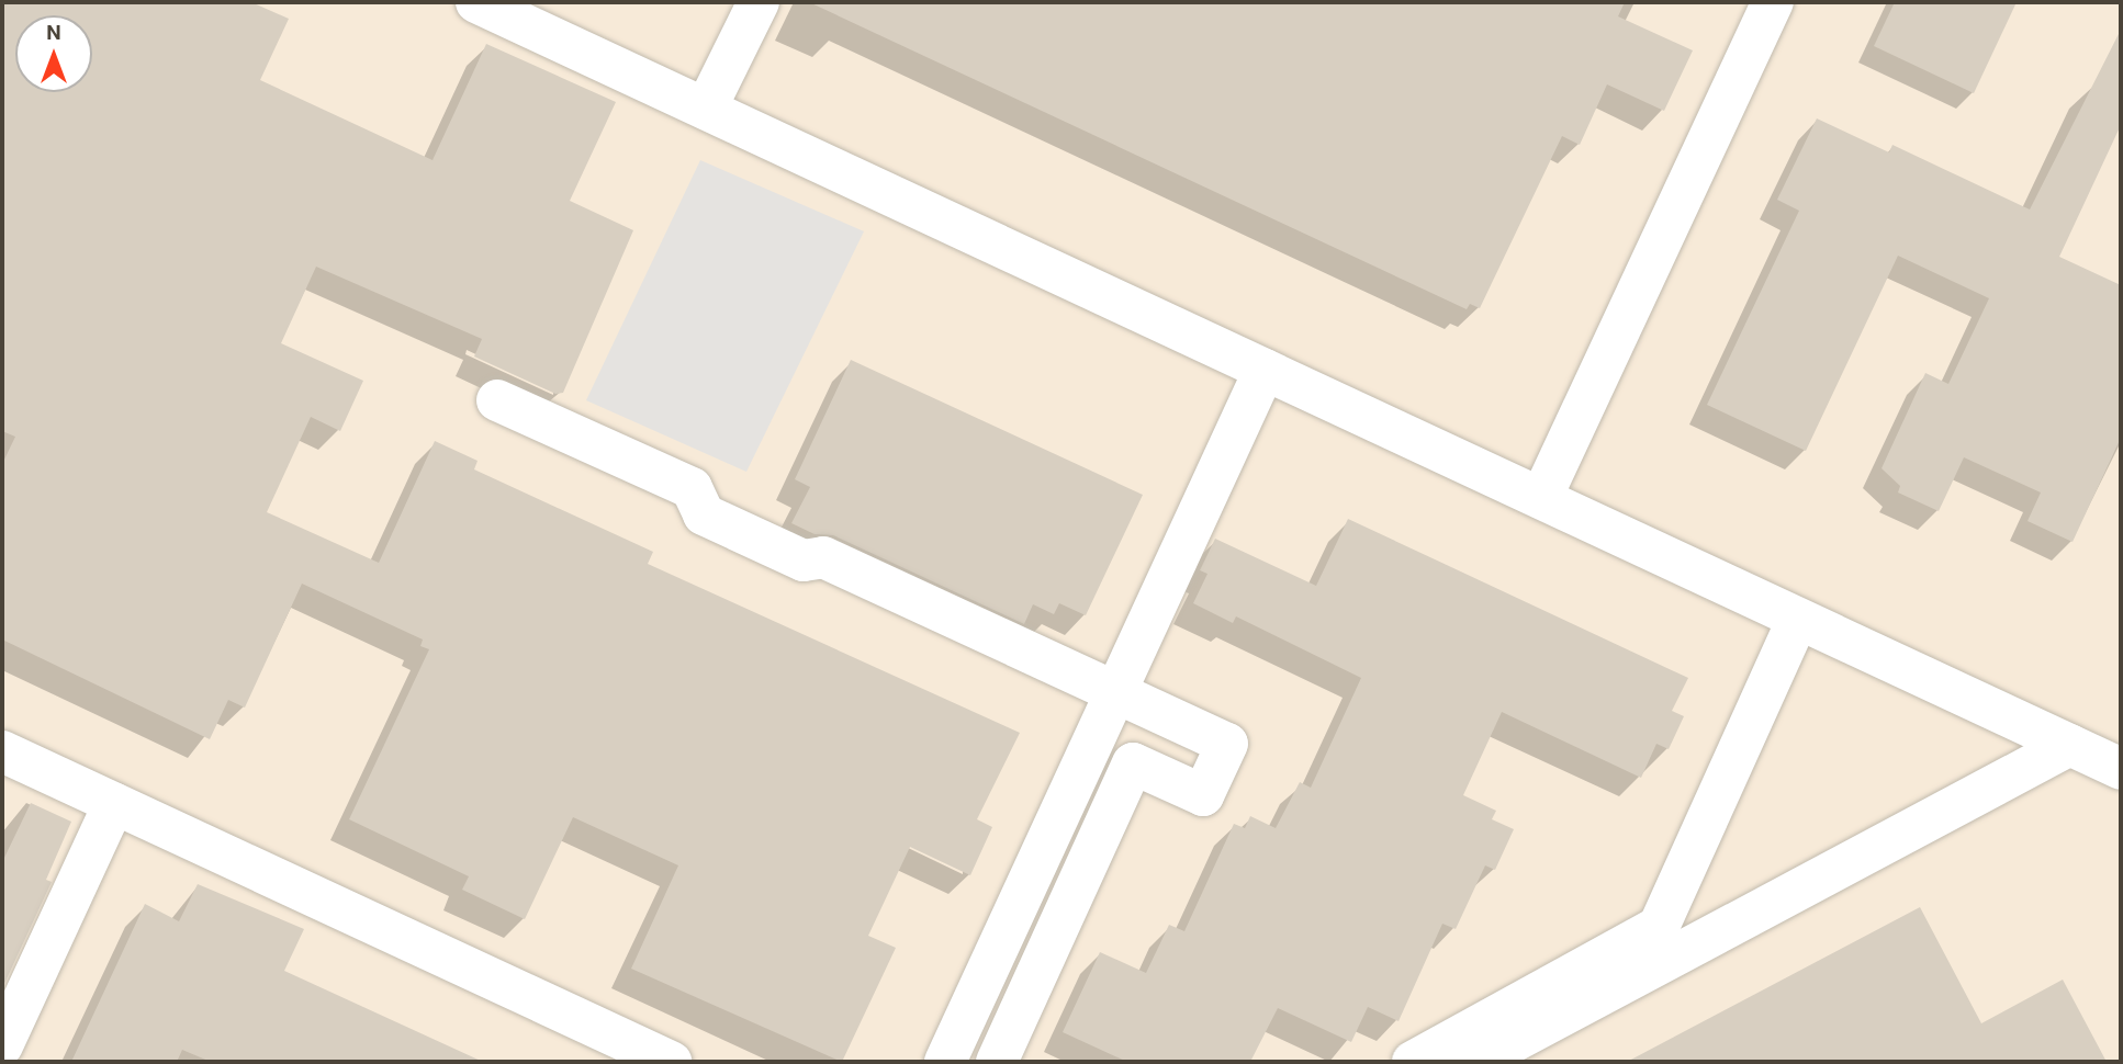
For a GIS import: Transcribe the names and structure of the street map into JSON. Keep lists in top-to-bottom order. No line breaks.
{"north":"top"}
